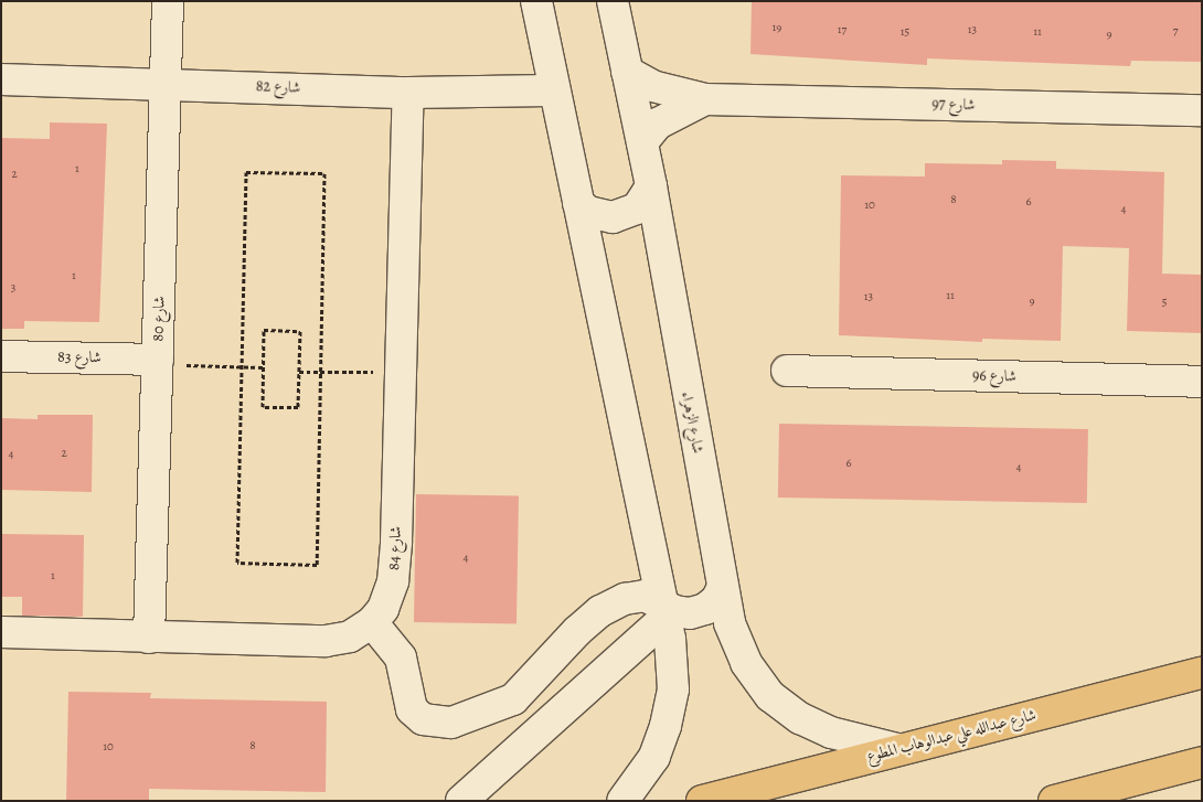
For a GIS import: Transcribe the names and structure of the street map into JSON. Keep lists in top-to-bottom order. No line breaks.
{"streets":{"main road":["شارع عبدالله علي عبدالوهاب المطوع"],"street":["شارع 82","شارع 97","شارع 80","شارع 83","شارع 96","شارع الزهراء","شارع 84"]},"crossings":[["شارع 82","شارع 80"],["شارع 82","شارع 84"],["شارع 97","شارع الزهراء"],["شارع 80","شارع 83"],["شارع 80","شارع 84"],["شارع الزهراء","شارع عبدالله علي عبدالوهاب المطوع"]],"house_numbers":["19","17","13","7","15","11","9","1","2","8","6","10","4","1","3","11","13","9","5","2","4","6","4","4","1","8","10"]}
